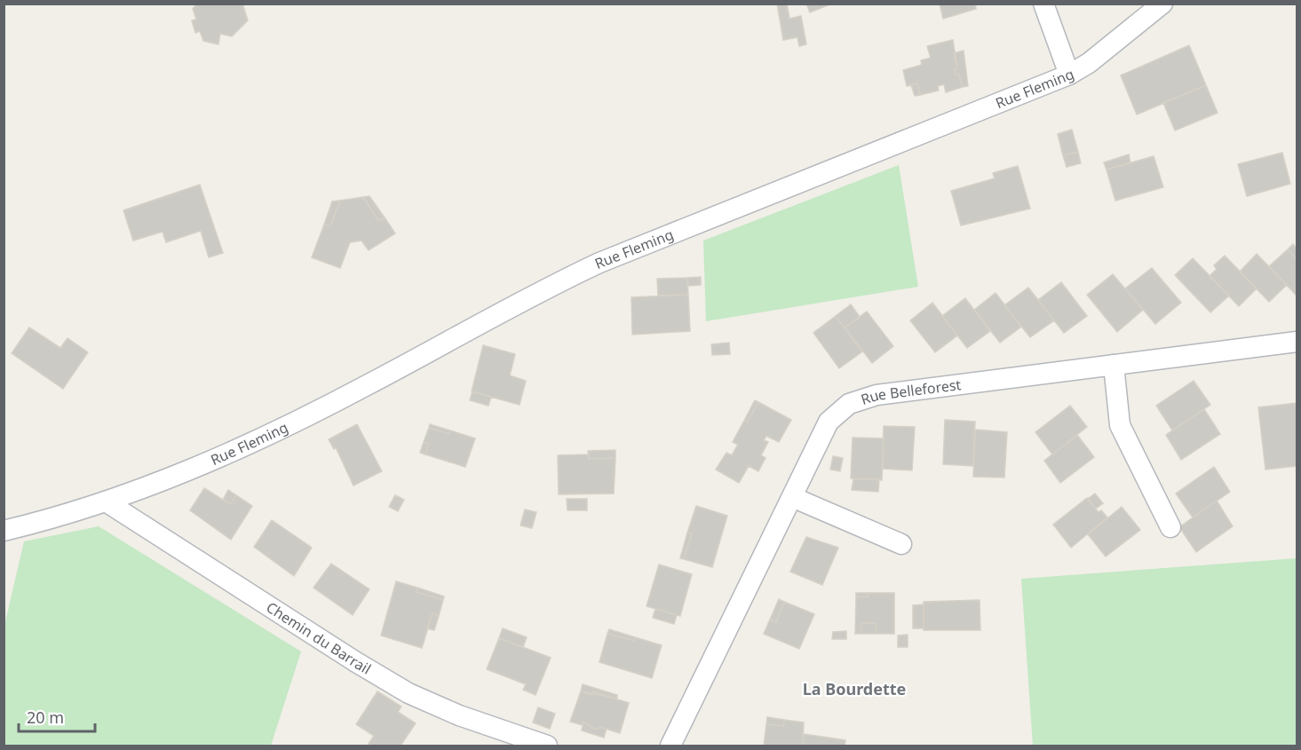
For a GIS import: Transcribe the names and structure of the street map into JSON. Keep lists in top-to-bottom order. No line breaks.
{"streets":{"street":["Rue Fleming","Rue Belleforest","Chemin du Barrail"]},"crossings":[["Rue Fleming","Chemin du Barrail"]],"districts":["La Bourdette"],"scale_bar":"20 m"}
